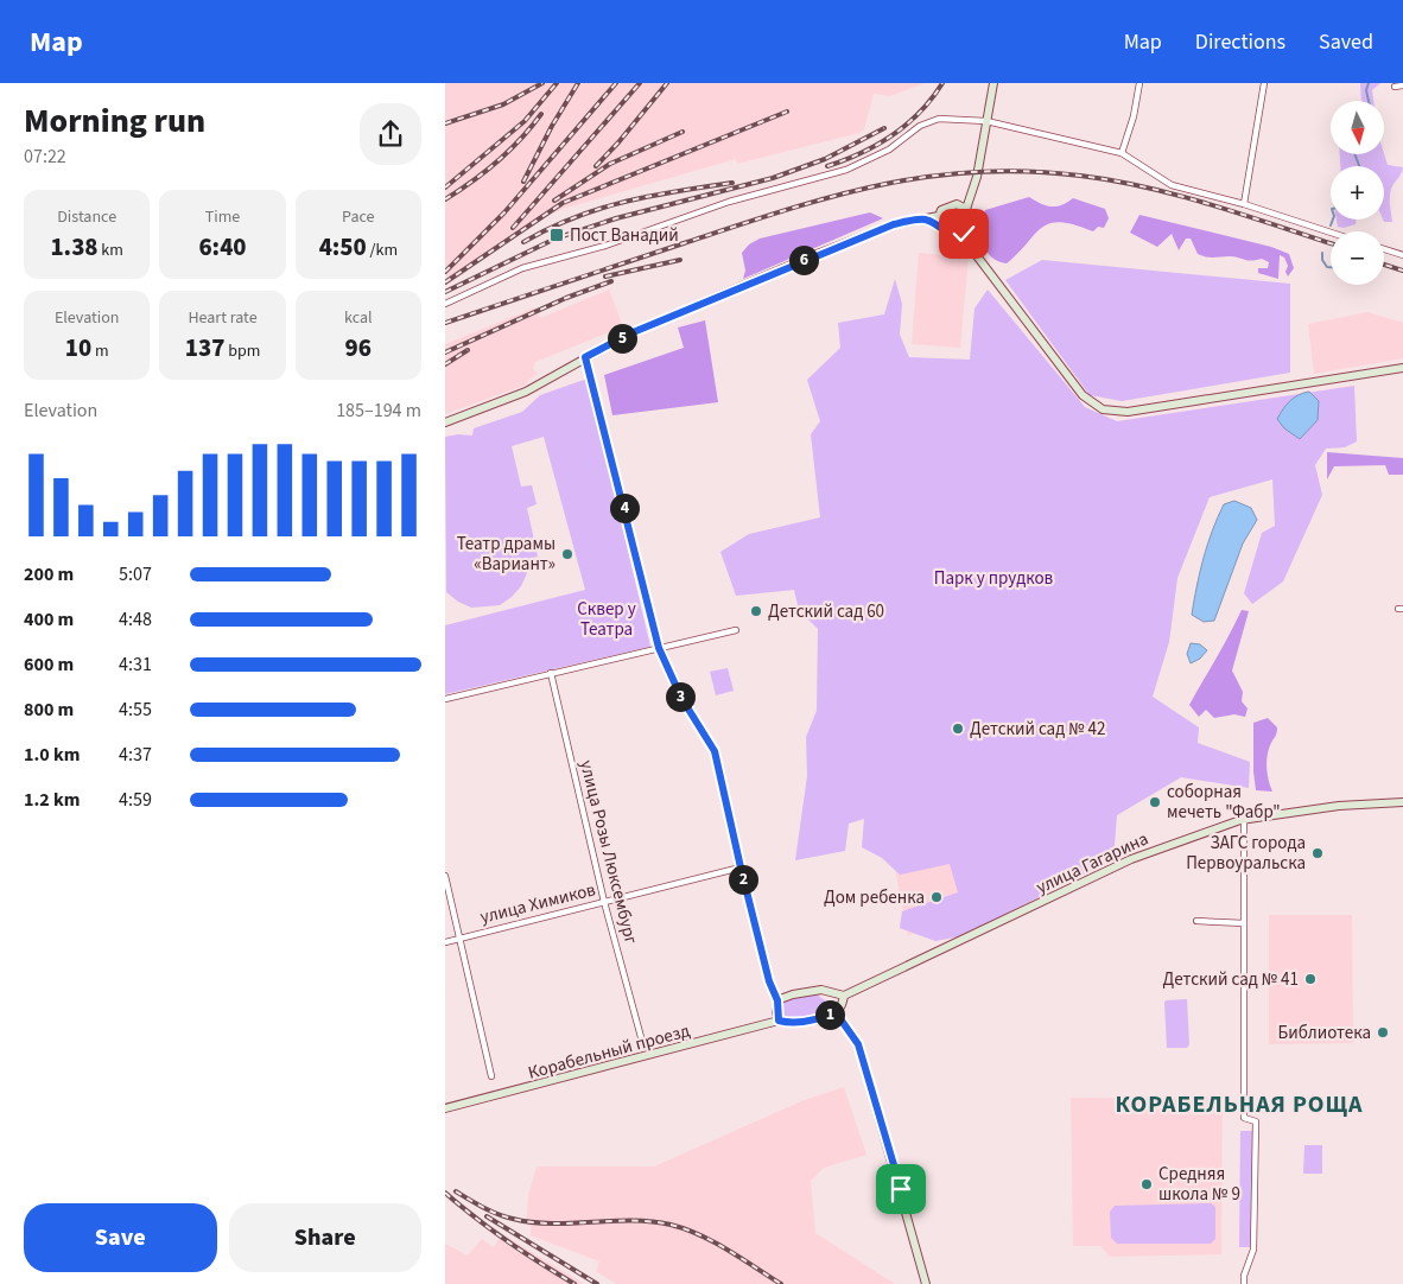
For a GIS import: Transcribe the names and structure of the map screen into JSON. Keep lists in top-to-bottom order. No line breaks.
{"streets":{"street":["улица Розы Люксембург","улица Гагарина","улица Химиков","Корабельный проезд"]},"crossings":[["улица Розы Люксембург","улица Химиков"]],"districts":["КОРАБЕЛЬНАЯ РОЩА"],"parks":["Парк у прудков","Сквер у Театра"],"places":{"transit":["Пост Ванадий"],"other":["Театр драмы «Вариант»","Детский сад 60","Детский сад № 42","соборная мечеть \"Фабр\"","ЗАГС города Первоуральска","Дом ребенка","Детский сад № 41","Библиотека","Средняя школа № 9"]},"north":"bottom","page":{"header":"Map","nav":["Map","Directions","Saved"],"heading":["Morning run","07:22"],"map_buttons":["+","−"],"stats":[["Distance","1.38 km"],["Time","6:40"],["Pace","4:50 /km"],["Elevation","10 m"],["Heart rate","137 bpm"],["kcal","96"]],"pins":["6","5","4","3","2","1"],"chart":["Elevation","185–194 m"],"list":[{"name":"200 m","note":"5:07"},{"name":"400 m","note":"4:48"},{"name":"600 m","note":"4:31"},{"name":"800 m","note":"4:55"},{"name":"1.0 km","note":"4:37"},{"name":"1.2 km","note":"4:59"}],"buttons":["Save","Share"]}}
